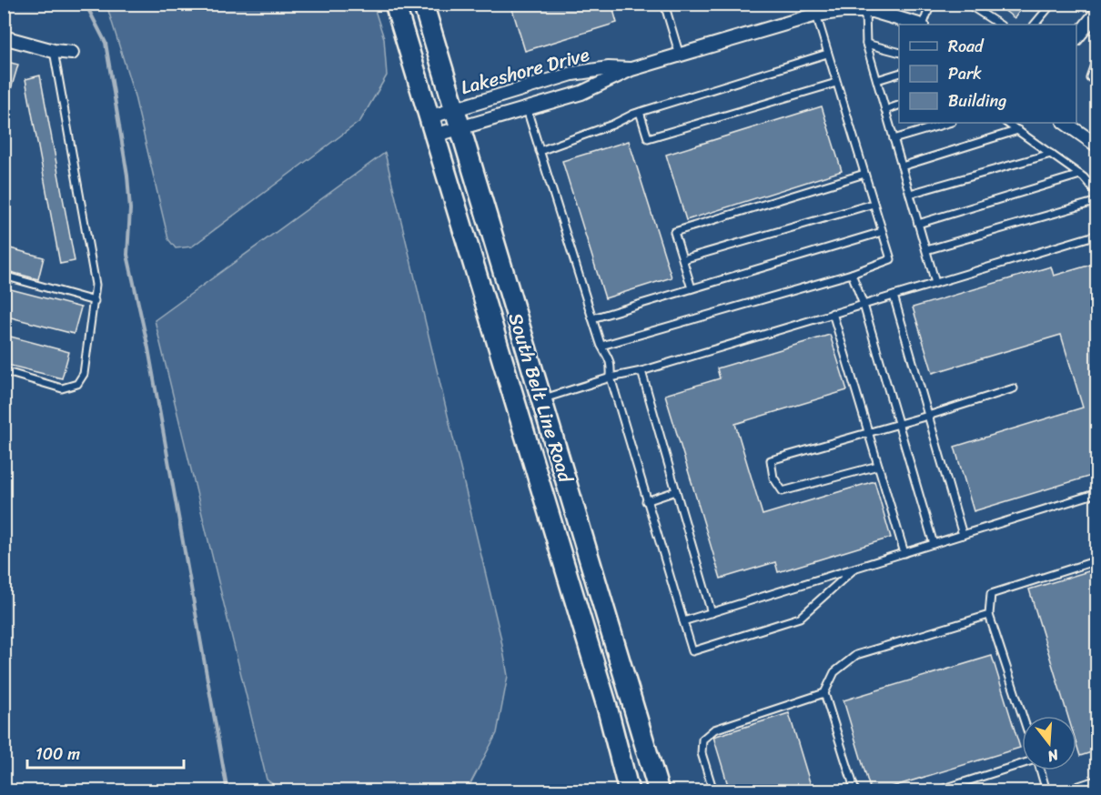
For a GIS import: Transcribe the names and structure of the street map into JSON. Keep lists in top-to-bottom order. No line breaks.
{"streets":{"main road":["South Belt Line Road"],"street":["Lakeshore Drive"]},"crossings":[["Lakeshore Drive","South Belt Line Road"]],"legend":["Road","Park","Building"],"scale_bar":"100 m","north":"bottom"}
